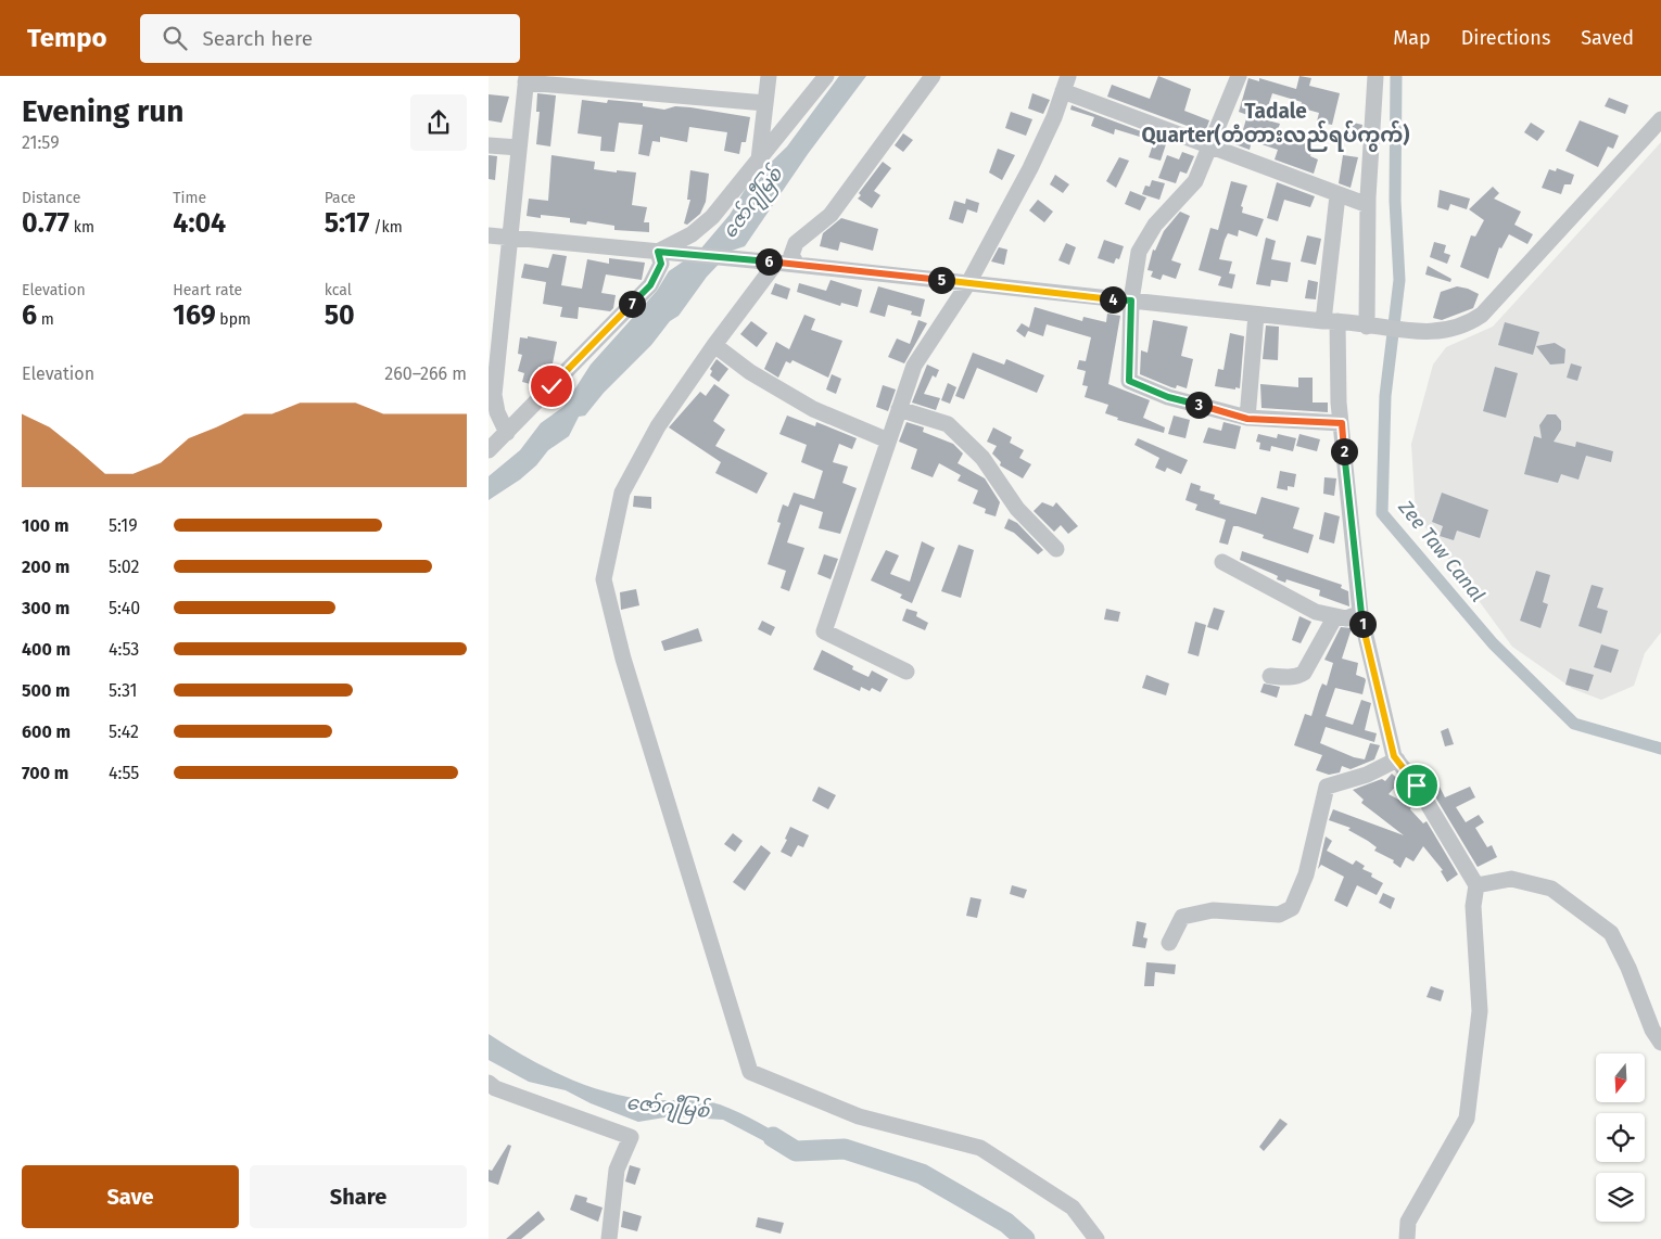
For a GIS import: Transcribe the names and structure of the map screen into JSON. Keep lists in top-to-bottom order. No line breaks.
{"districts":["Tadale Quarter(တံတားလည်ရပ်ကွက်)"],"water":["ဇော်ဂျီမြစ်","Zee Taw Canal"],"north":"bottom","page":{"header":"Tempo","search":"Search here","nav":["Map","Directions","Saved"],"heading":["Evening run","21:59"],"stats":[["Distance","0.77 km"],["Time","4:04"],["Pace","5:17 /km"],["Elevation","6 m"],["Heart rate","169 bpm"],["kcal","50"]],"pins":["6","5","4","7","3","2","1"],"chart":["Elevation","260–266 m"],"list":[{"name":"100 m","note":"5:19"},{"name":"200 m","note":"5:02"},{"name":"300 m","note":"5:40"},{"name":"400 m","note":"4:53"},{"name":"500 m","note":"5:31"},{"name":"600 m","note":"5:42"},{"name":"700 m","note":"4:55"}],"buttons":["Save","Share"]}}
